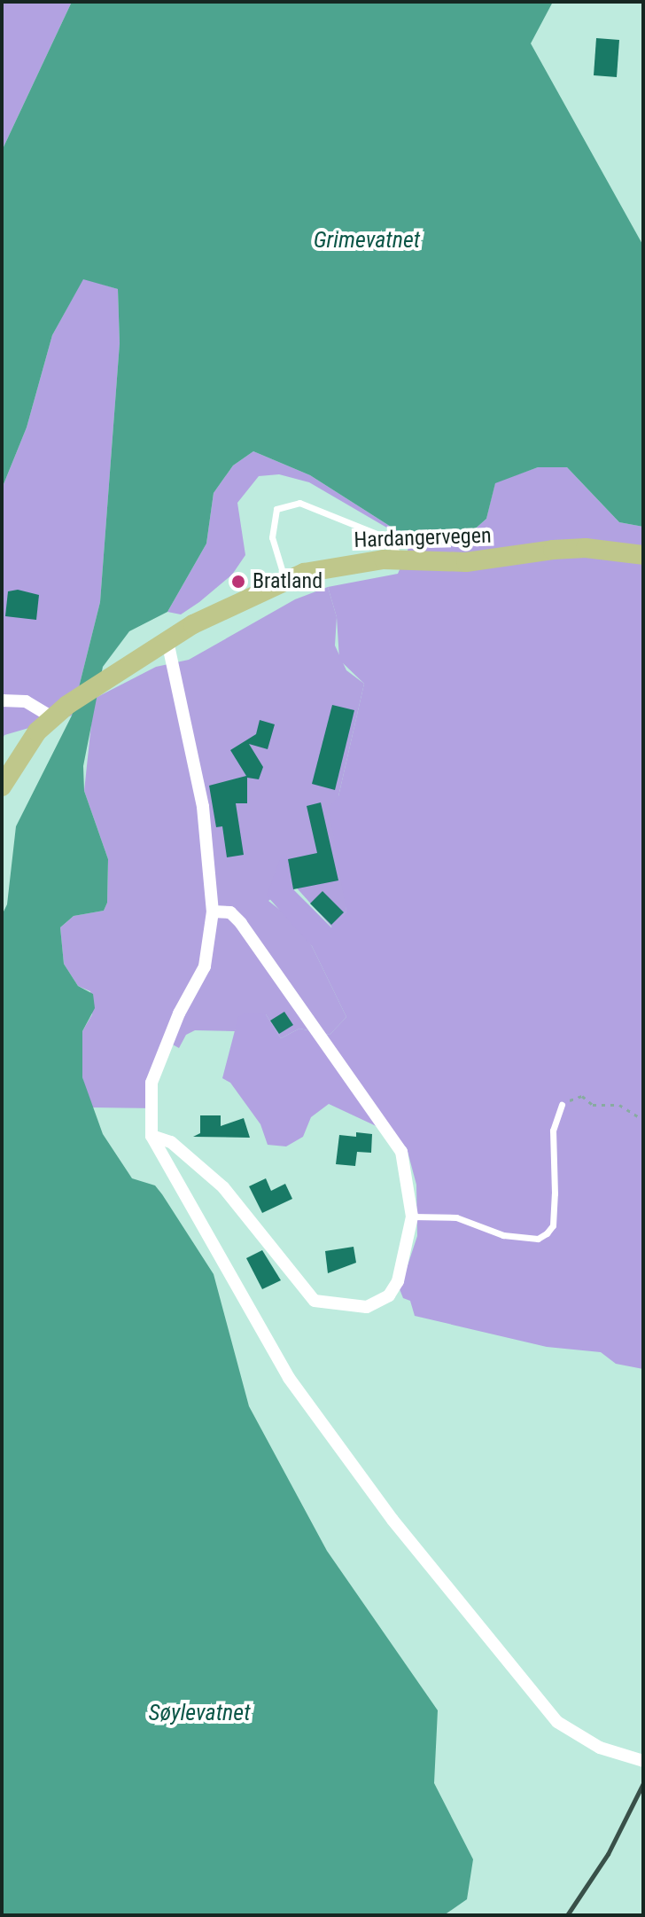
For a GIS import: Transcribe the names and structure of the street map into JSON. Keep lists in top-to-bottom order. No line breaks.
{"streets":{"main road":["Hardangervegen"]},"water":["Grimevatnet","Søylevatnet"],"places":["Bratland"]}
